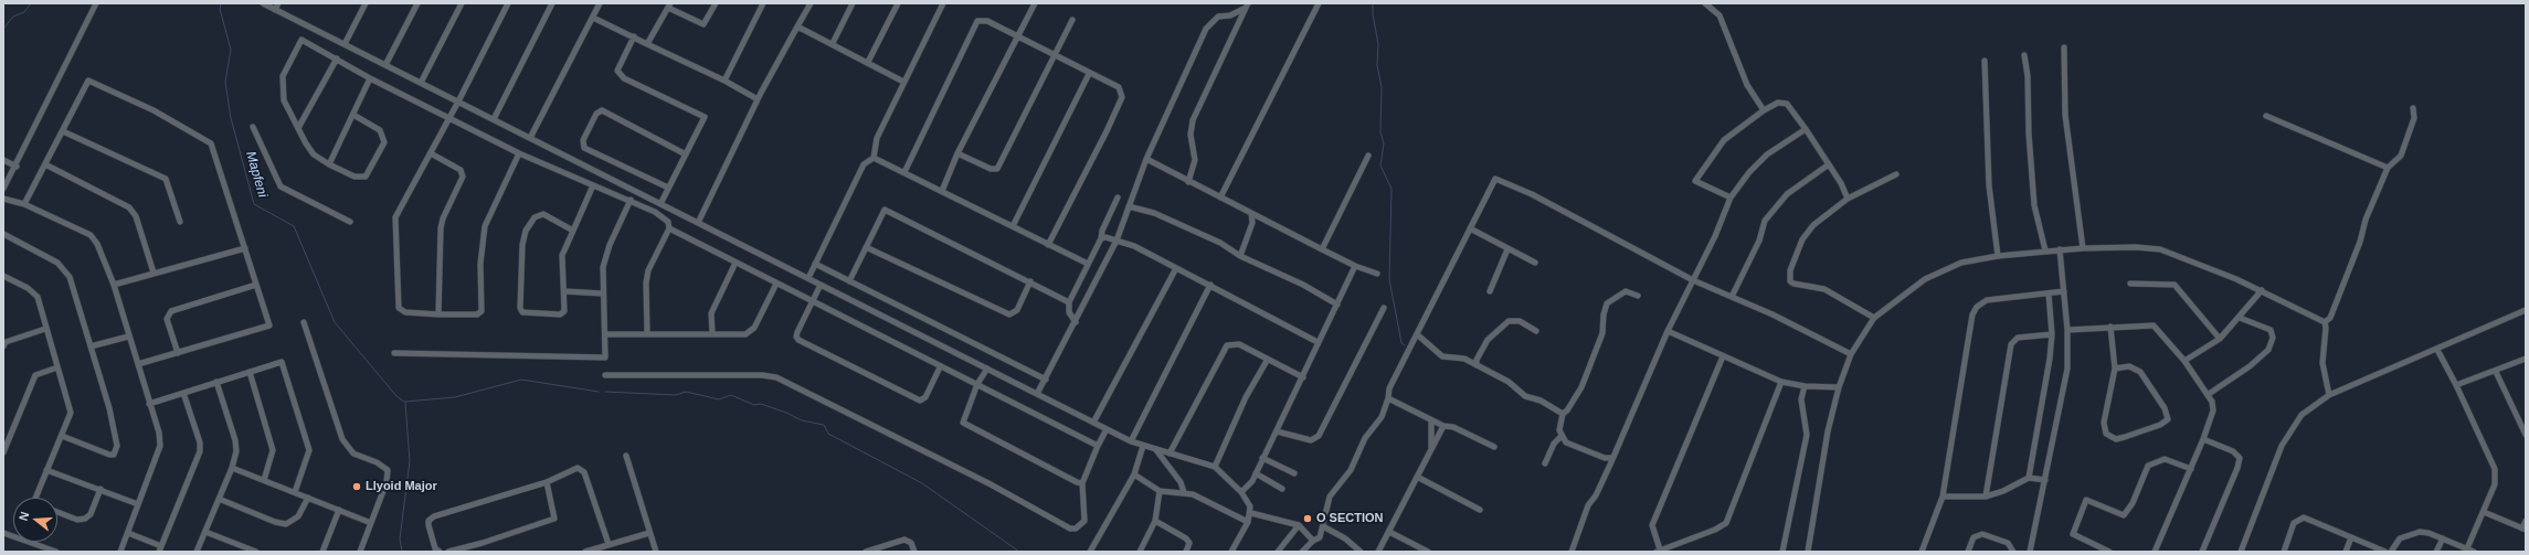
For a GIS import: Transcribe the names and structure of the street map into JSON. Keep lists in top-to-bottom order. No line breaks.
{"water":["Mapfeni"],"places":["Llyoid Major","O SECTION"],"north":"left"}
